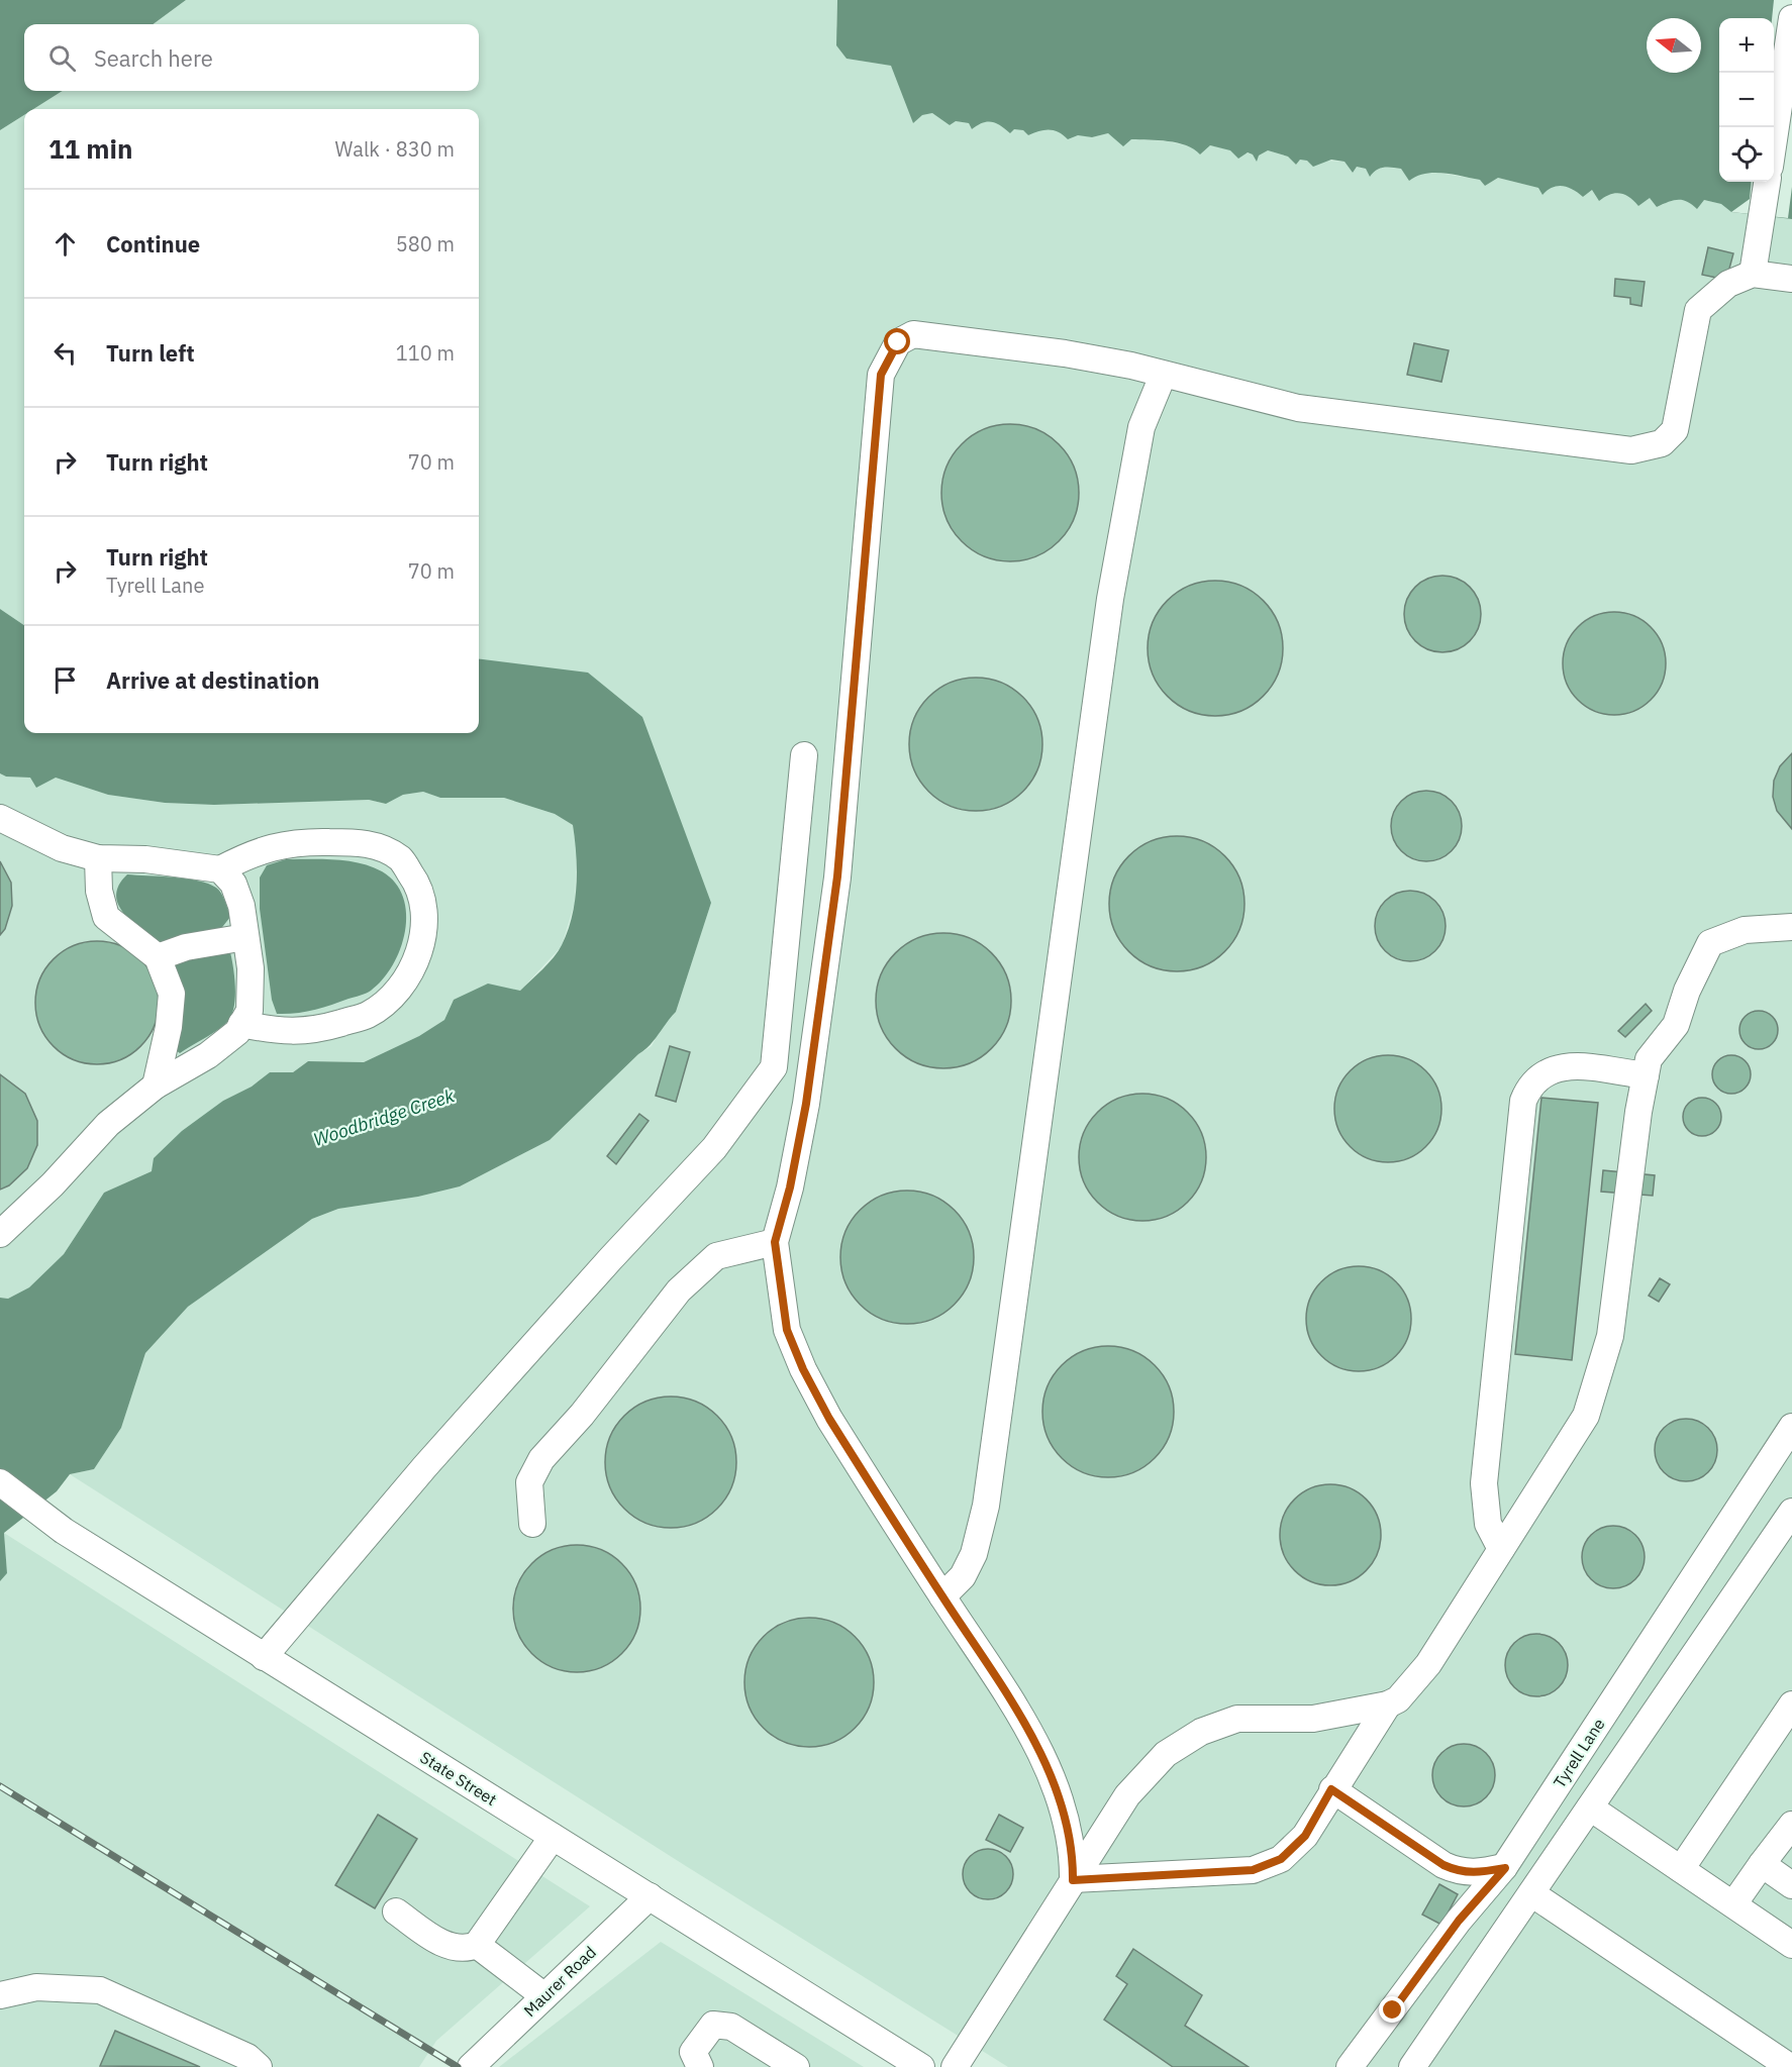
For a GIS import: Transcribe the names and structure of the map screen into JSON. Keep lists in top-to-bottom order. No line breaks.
{"streets":{"street":["Tyrell Lane","State Street","Maurer Road"]},"crossings":[["State Street","Maurer Road"]],"water":["Woodbridge Creek"],"north":"left","page":{"map_buttons":["+","−"],"search":"Search here","heading":["11 min","Walk · 830 m"],"list":[["Continue","580 m"],["Turn left","110 m"],["Turn right","70 m"],["Turn right","Tyrell Lane","70 m"],"Arrive at destination"]}}
